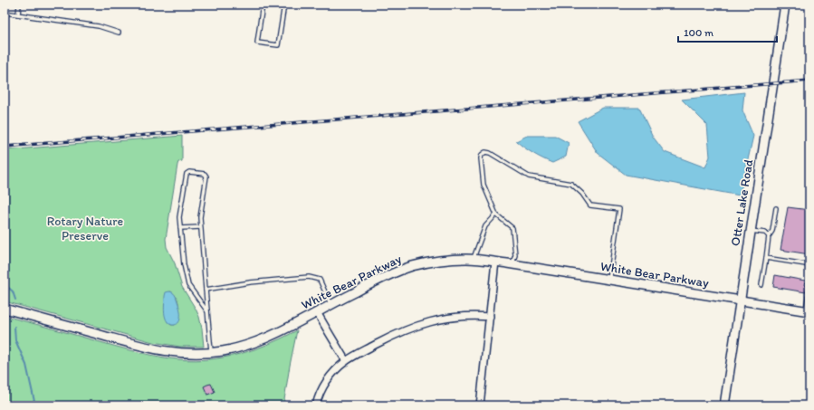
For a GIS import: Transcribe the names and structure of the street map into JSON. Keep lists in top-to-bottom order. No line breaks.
{"streets":{"street":["Otter Lake Road","White Bear Parkway"]},"crossings":[["Otter Lake Road","White Bear Parkway"]],"parks":["Rotary Nature Preserve"],"scale_bar":"100 m"}
